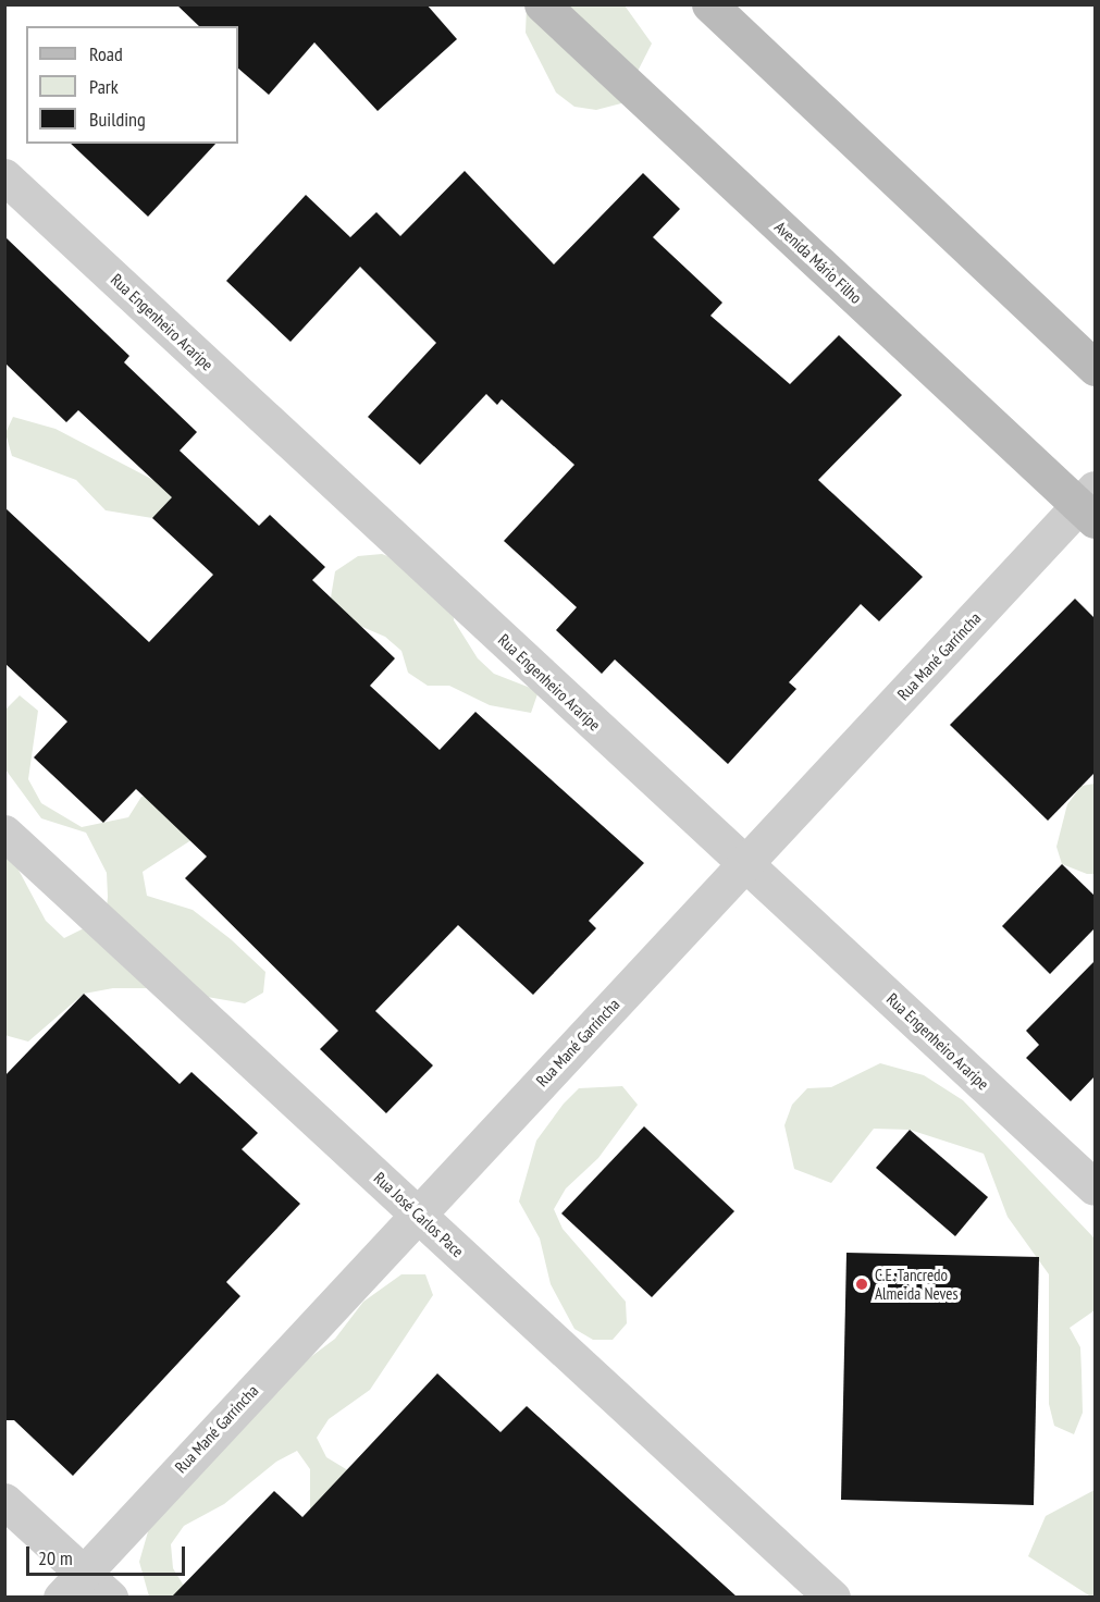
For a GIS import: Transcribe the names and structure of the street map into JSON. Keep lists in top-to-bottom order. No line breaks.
{"streets":{"main road":["Avenida Mário Filho"],"street":["Rua Engenheiro Araripe","Rua Mané Garrincha","Rua José Carlos Pace"]},"crossings":[["Avenida Mário Filho","Rua Mané Garrincha"],["Rua Engenheiro Araripe","Rua Mané Garrincha"],["Rua Mané Garrincha","Rua José Carlos Pace"]],"places":["C.E. Tancredo Almeida Neves"],"legend":["Road","Park","Building"],"scale_bar":"20 m"}
